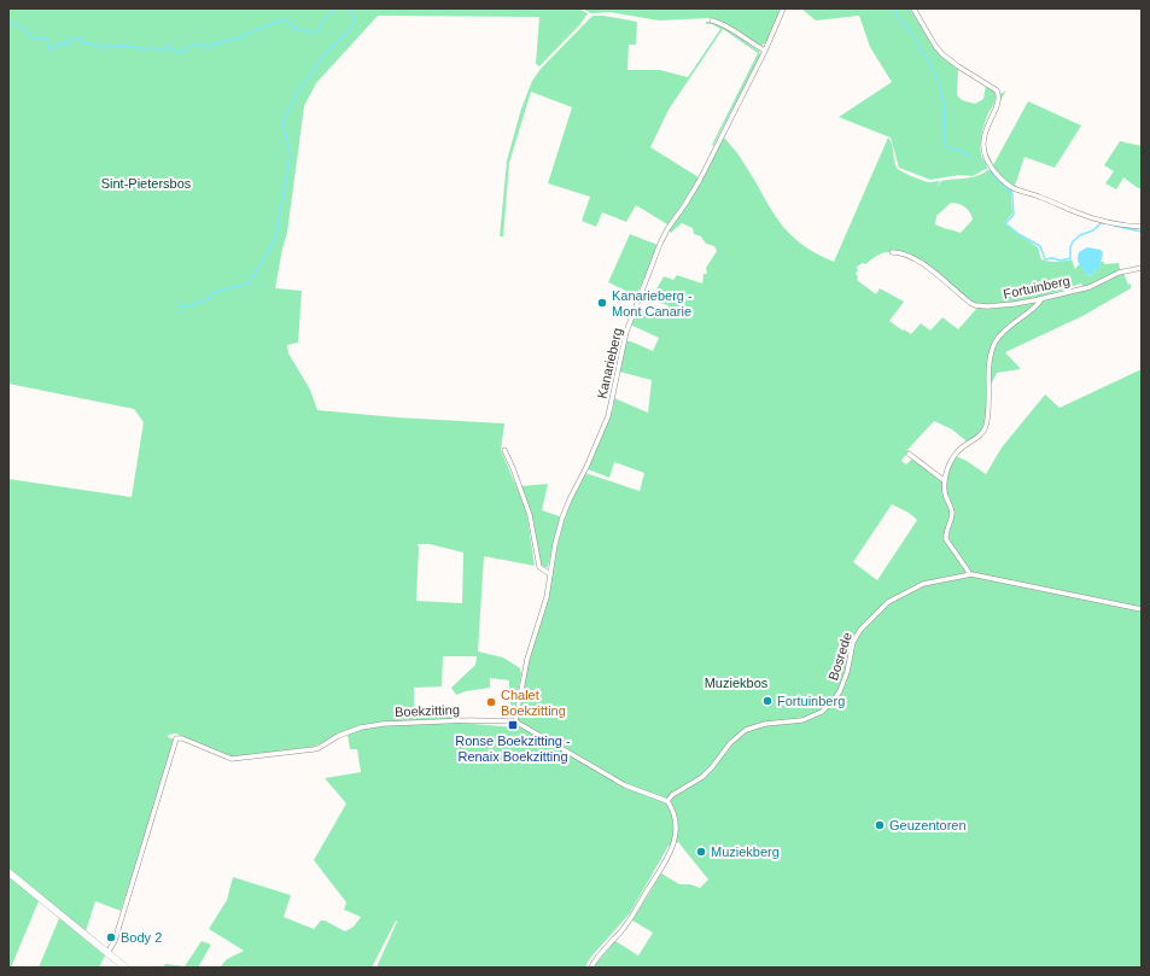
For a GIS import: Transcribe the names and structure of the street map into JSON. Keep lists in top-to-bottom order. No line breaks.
{"streets":{"street":["Fortuinberg","Kanarieberg","Bosrede","Boekzitting"]},"crossings":[["Bosrede","Boekzitting"]],"parks":["Sint-Pietersbos","Muziekbos"],"places":{"other":["Kanarieberg - Mont Canarie","Fortuinberg","Chalet Boekzitting","Geuzentoren","Muziekberg","Body 2"],"transit":["Ronse Boekzitting - Renaix Boekzitting"]}}
